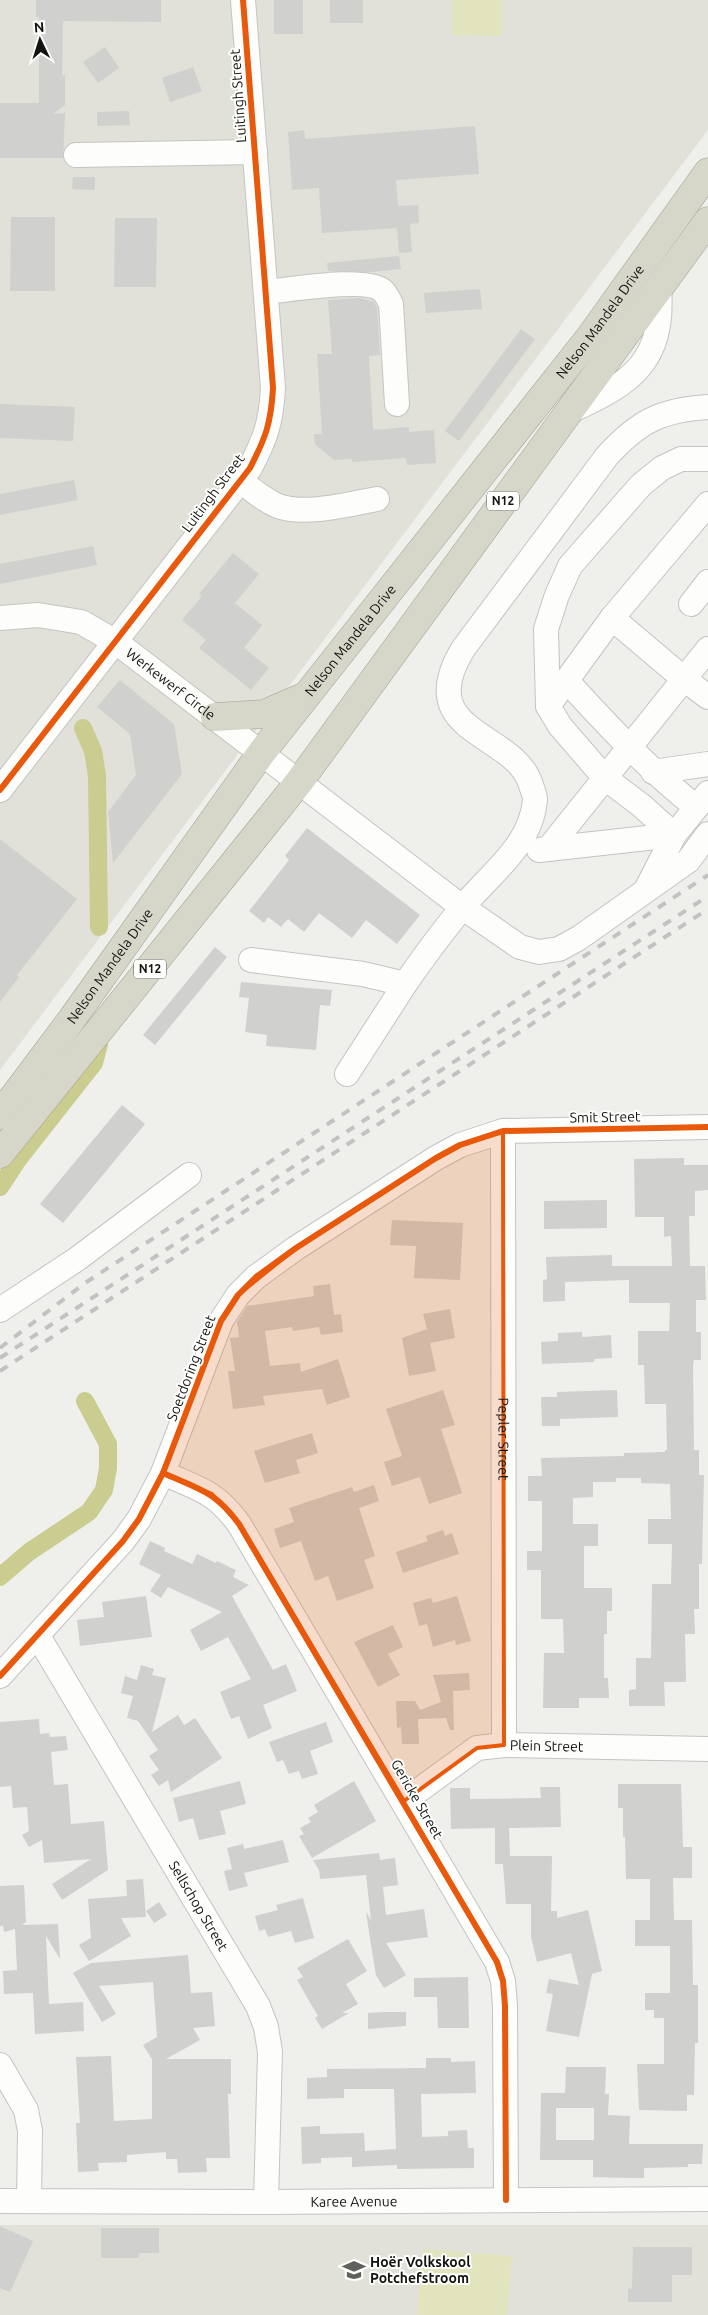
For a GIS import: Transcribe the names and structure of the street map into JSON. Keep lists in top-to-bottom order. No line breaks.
{"streets":{"highway":["Nelson Mandela Drive","N12"],"street":["Luitingh Street","Werkewerf Circle","Smit Street","Soetdoring Street","Pepler Street","Plein Street","Gericke Street","Sellschop Street","Karee Avenue"]},"crossings":[["Luitingh Street","Werkewerf Circle"],["Nelson Mandela Drive","Werkewerf Circle"],["Smit Street","Soetdoring Street"],["Smit Street","Pepler Street"],["Soetdoring Street","Pepler Street"],["Soetdoring Street","Gericke Street"],["Soetdoring Street","Sellschop Street"],["Pepler Street","Plein Street"],["Plein Street","Gericke Street"],["Gericke Street","Karee Avenue"],["Sellschop Street","Karee Avenue"]],"places":{"school or university":["Hoër Volkskool Potchefstroom"]},"north":"top"}
